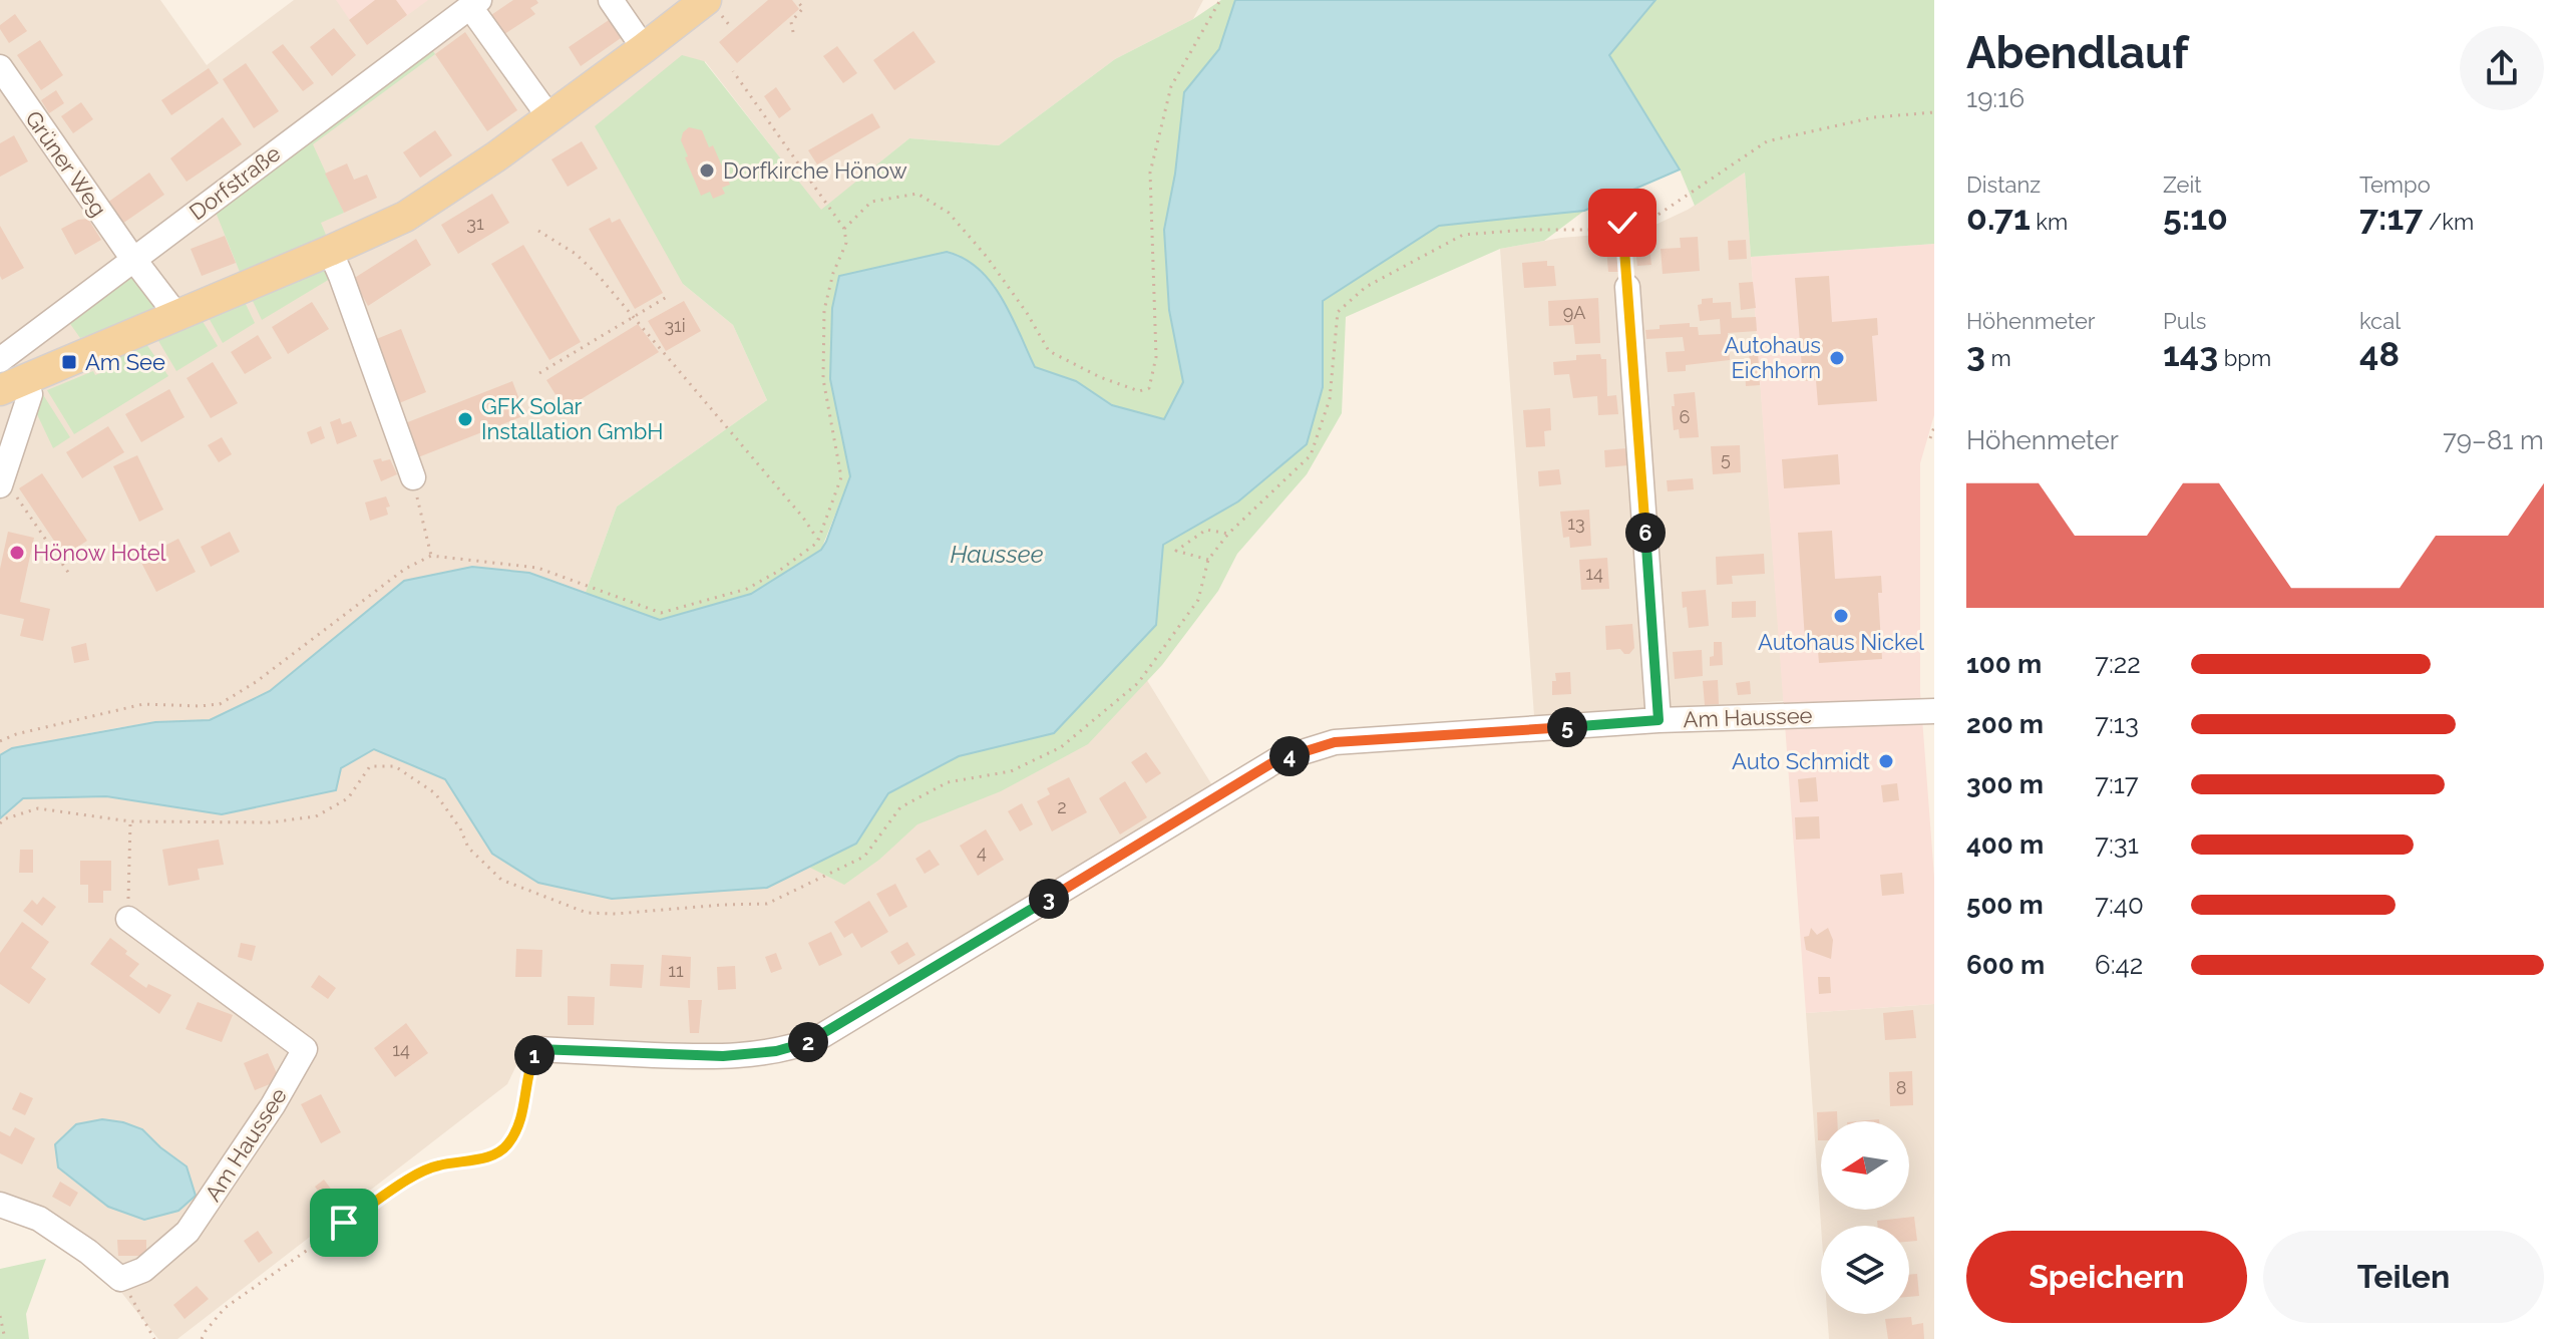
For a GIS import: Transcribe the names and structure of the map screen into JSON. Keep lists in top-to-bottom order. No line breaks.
{"streets":{"street":["Grüner Weg","Dorfstraße","Am Haussee"]},"crossings":[["Grüner Weg","Dorfstraße"]],"water":["Haussee"],"places":{"other":["Dorfkirche Hönow","Autohaus Eichhorn","GFK Solar Installation GmbH","Hönow Hotel","Autohaus Nickel","Auto Schmidt"],"transit":["Am See"]},"house_numbers":["31","9A","31i","6","5","13","14","2","4","11","14","8"],"north":"left","page":{"heading":["Abendlauf","19:16"],"stats":[["Distanz","0.71 km"],["Zeit","5:10"],["Tempo","7:17 /km"],["Höhenmeter","3 m"],["Puls","143 bpm"],["kcal","48"]],"chart":["Höhenmeter","79–81 m"],"pins":["6","5","4","3","2","1"],"list":[{"name":"100 m","note":"7:22"},{"name":"200 m","note":"7:13"},{"name":"300 m","note":"7:17"},{"name":"400 m","note":"7:31"},{"name":"500 m","note":"7:40"},{"name":"600 m","note":"6:42"}],"buttons":["Speichern","Teilen"]}}
